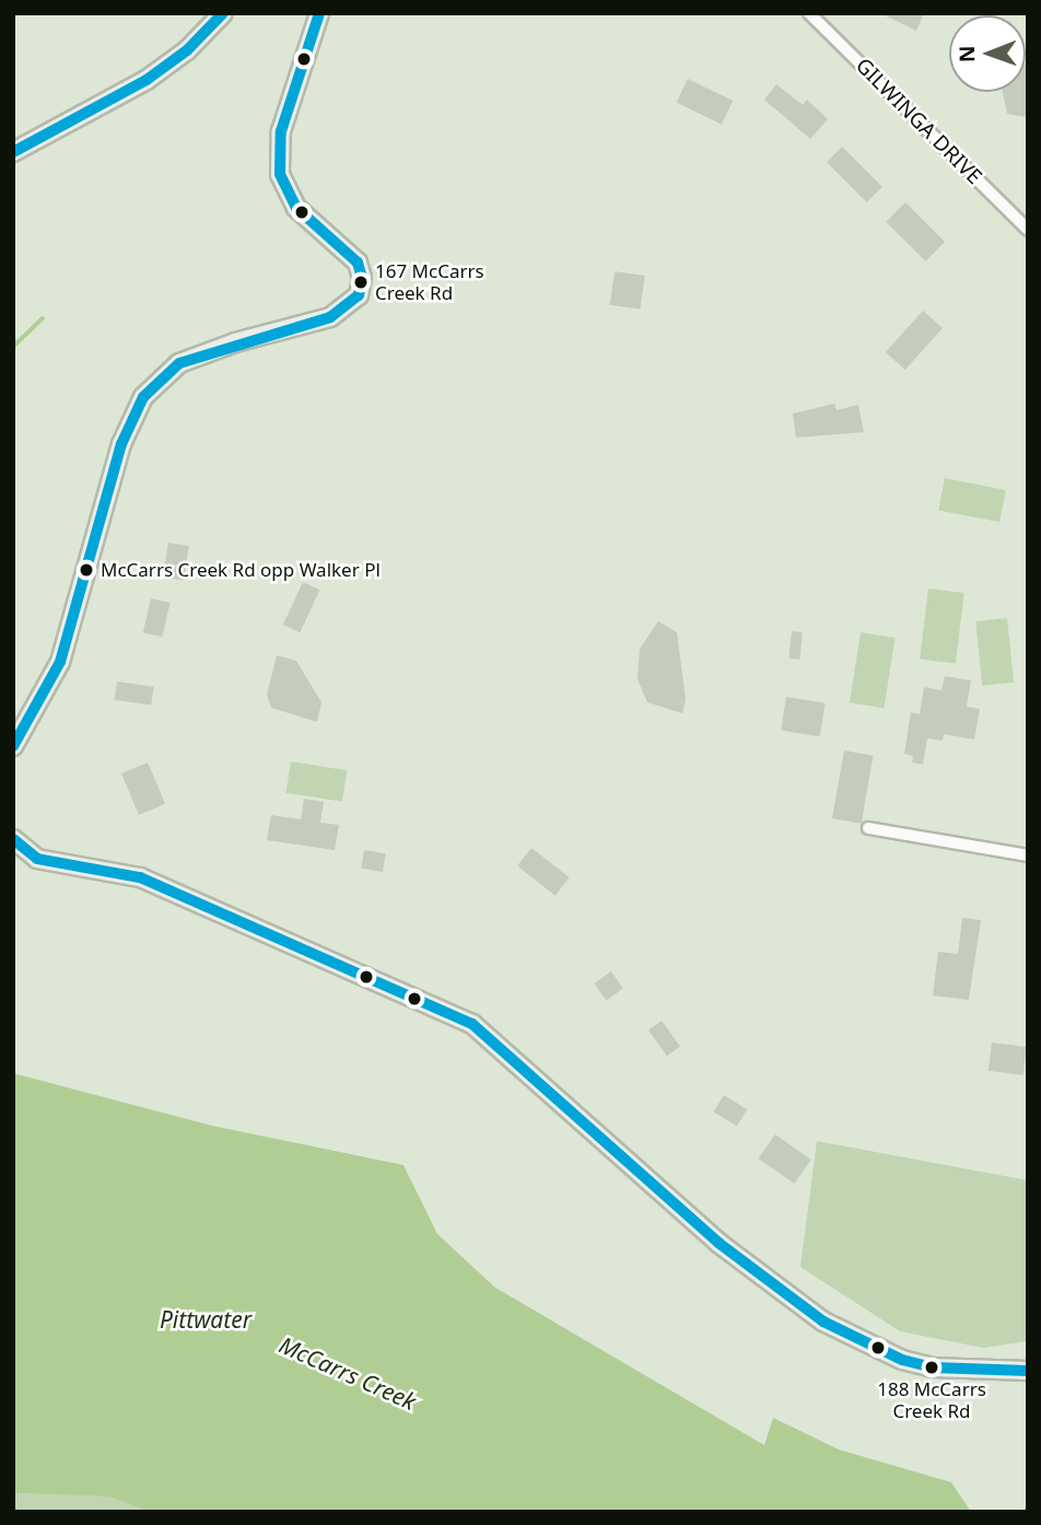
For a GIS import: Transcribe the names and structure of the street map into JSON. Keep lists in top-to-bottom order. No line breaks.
{"streets":{"street":["GILWINGA DRIVE"]},"water":["Pittwater","McCarrs Creek"],"places":["167 McCarrs Creek Rd","McCarrs Creek Rd opp Walker Pl","188 McCarrs Creek Rd"],"north":"left"}
